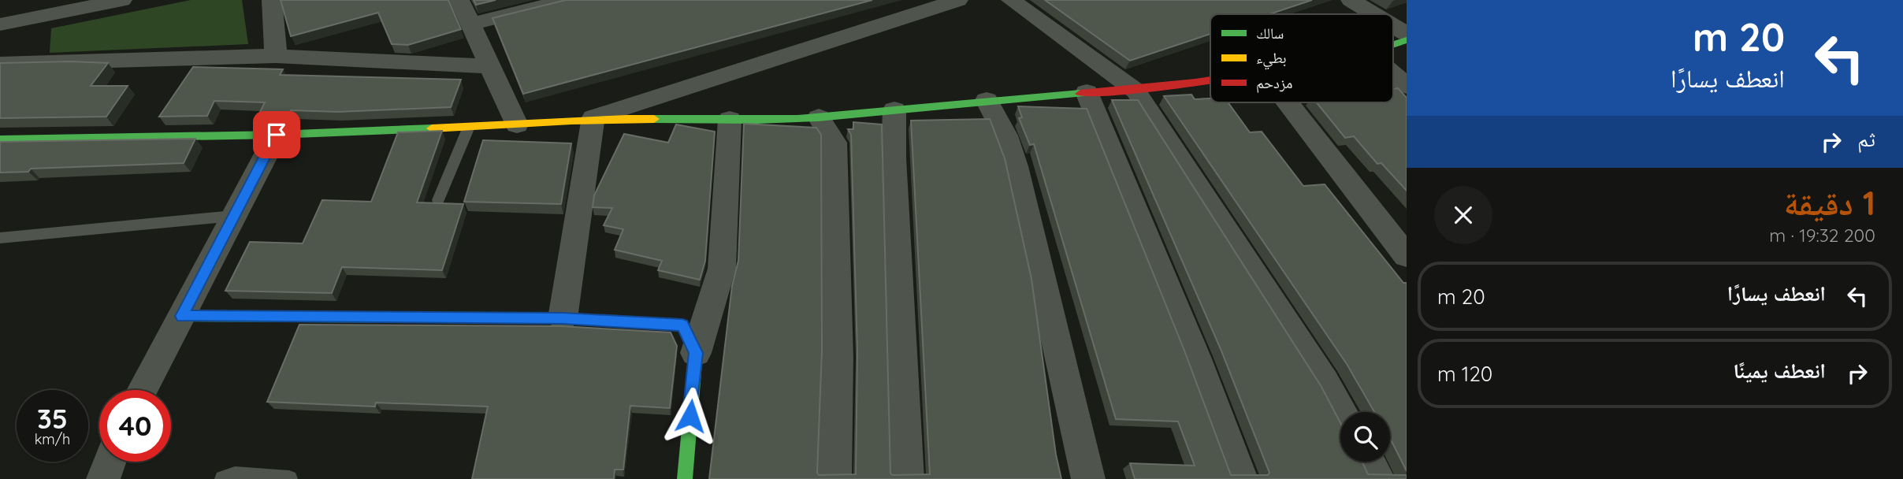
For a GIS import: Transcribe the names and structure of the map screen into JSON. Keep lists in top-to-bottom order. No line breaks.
{"legend":["سالك","بطيء","مزدحم"],"page":{"turn":["20 m","انعطف يسارًا"],"then":"ثم","heading":["1 دقيقة","200 m · 19:32"],"list":[{"name":"انعطف يسارًا","value":"20 m"},{"name":"انعطف يمينًا","value":"120 m"}],"speed":"35 km/h","limit":"40"}}
